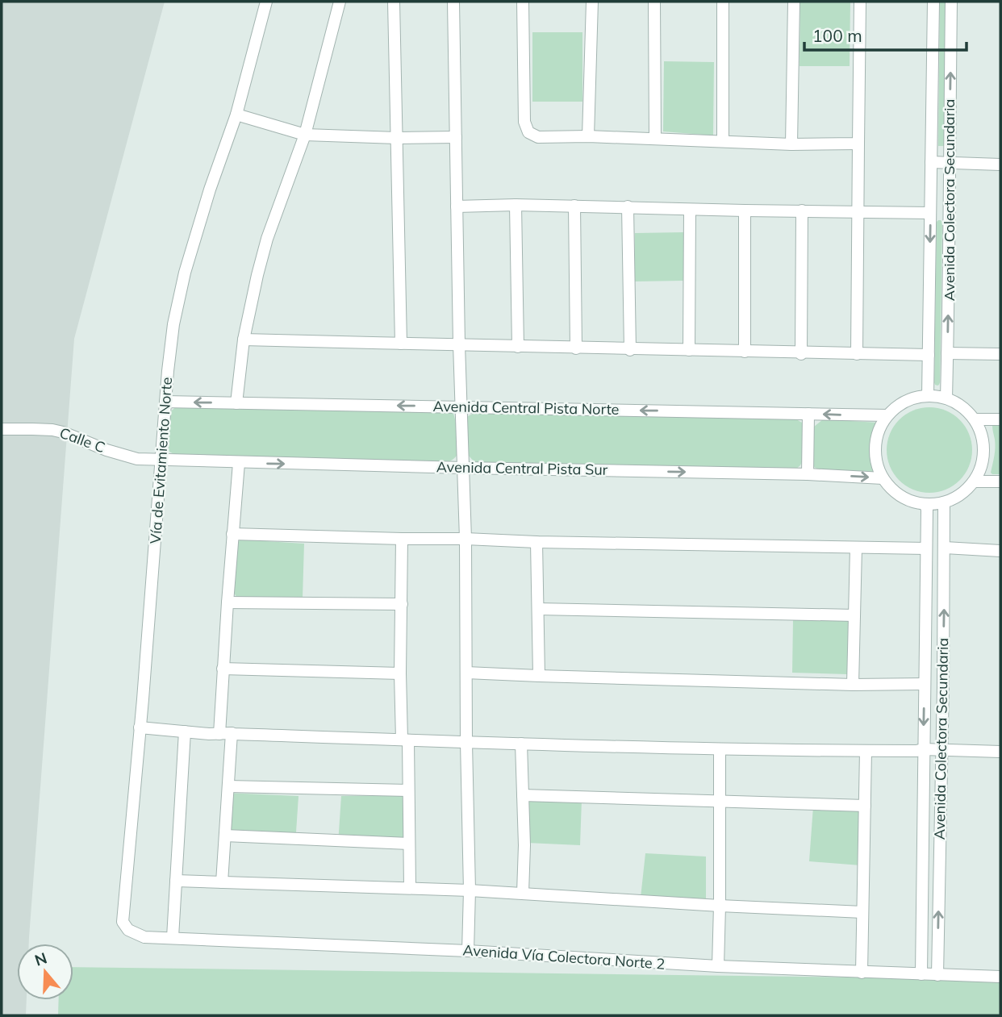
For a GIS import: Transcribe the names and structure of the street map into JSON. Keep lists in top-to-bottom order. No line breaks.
{"streets":{"street":["Avenida Colectora Secundaria","Avenida Central Pista Norte","Calle C","Vía de Evitamiento Norte","Avenida Central Pista Sur","Avenida Vía Colectora Norte 2"]},"crossings":[["Avenida Colectora Secundaria","Avenida Central Pista Norte"],["Avenida Colectora Secundaria","Avenida Central Pista Sur"],["Avenida Colectora Secundaria","Avenida Vía Colectora Norte 2"],["Avenida Central Pista Norte","Vía de Evitamiento Norte"],["Avenida Central Pista Norte","Avenida Central Pista Sur"],["Calle C","Vía de Evitamiento Norte"],["Calle C","Avenida Central Pista Sur"],["Vía de Evitamiento Norte","Avenida Central Pista Sur"],["Vía de Evitamiento Norte","Avenida Vía Colectora Norte 2"]],"scale_bar":"100 m","north":"top"}
